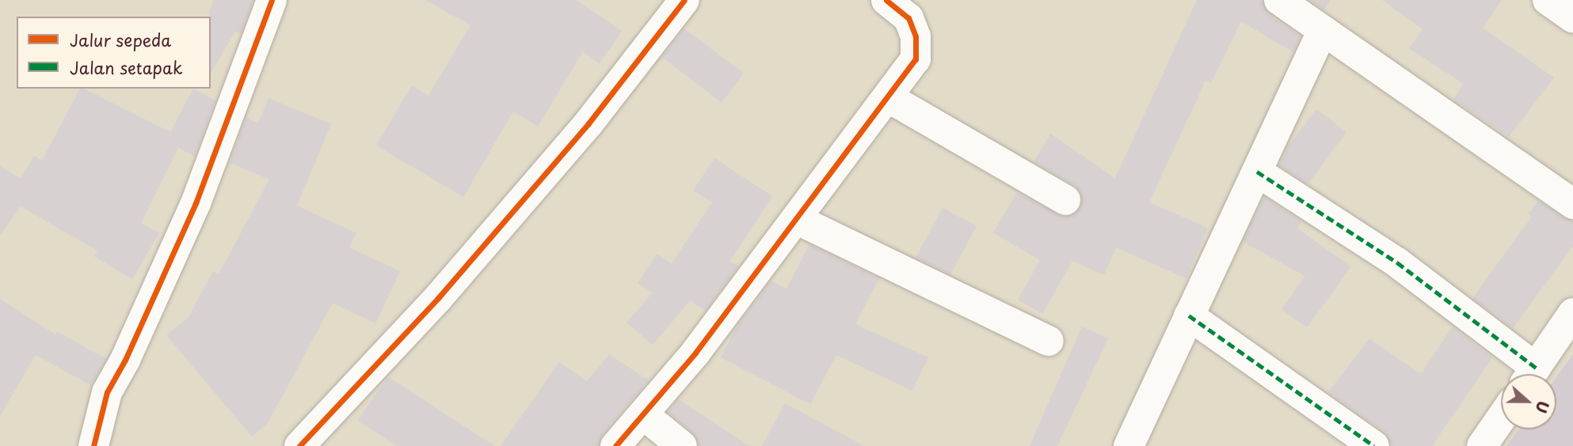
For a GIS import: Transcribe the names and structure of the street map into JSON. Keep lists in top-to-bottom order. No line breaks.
{"legend":["Jalur sepeda","Jalan setapak"],"north":"right"}
